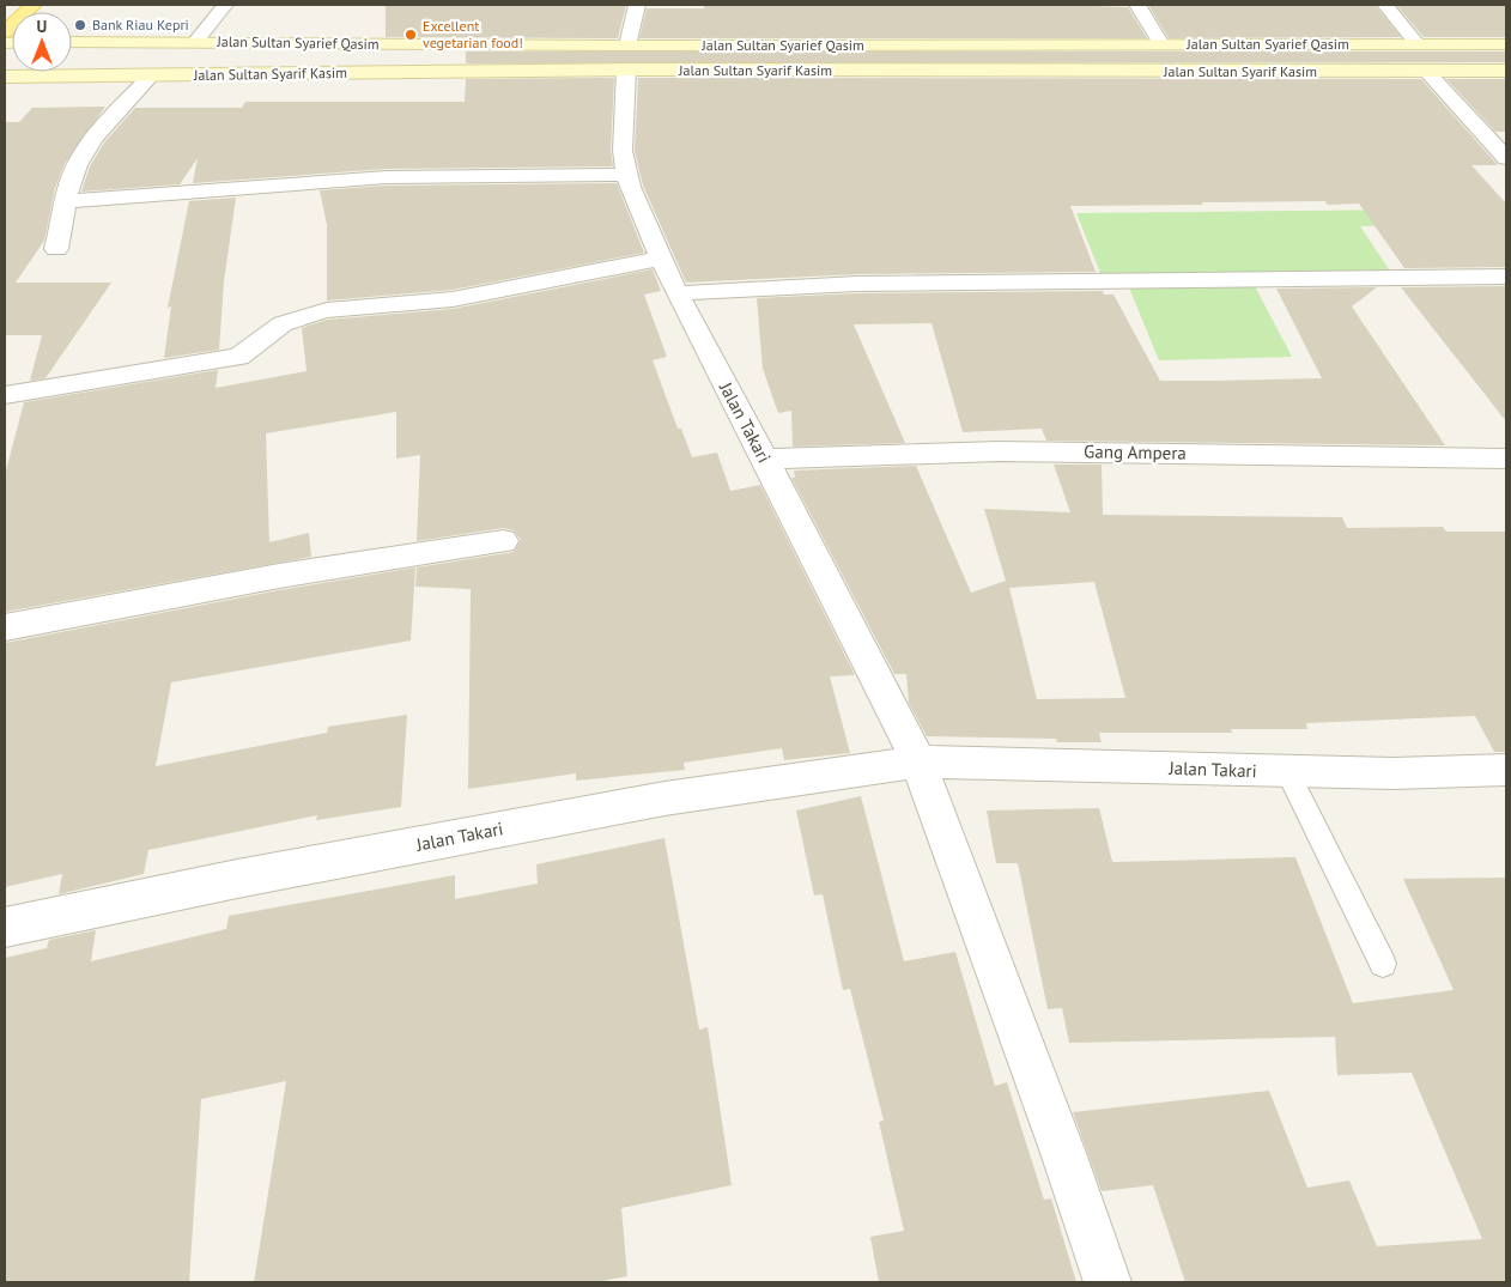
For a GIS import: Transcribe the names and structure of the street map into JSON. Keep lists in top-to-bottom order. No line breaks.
{"streets":{"street":["Jalan Sultan Syarief Qasim","Jalan Sultan Syarif Kasim","Jalan Takari","Gang Ampera"]},"crossings":[["Jalan Sultan Syarief Qasim","Jalan Sultan Syarif Kasim"],["Jalan Sultan Syarief Qasim","Jalan Takari"],["Jalan Sultan Syarif Kasim","Jalan Takari"],["Jalan Takari","Gang Ampera"]],"places":["Bank Riau Kepri","Excellent vegetarian food!"],"north":"top"}
